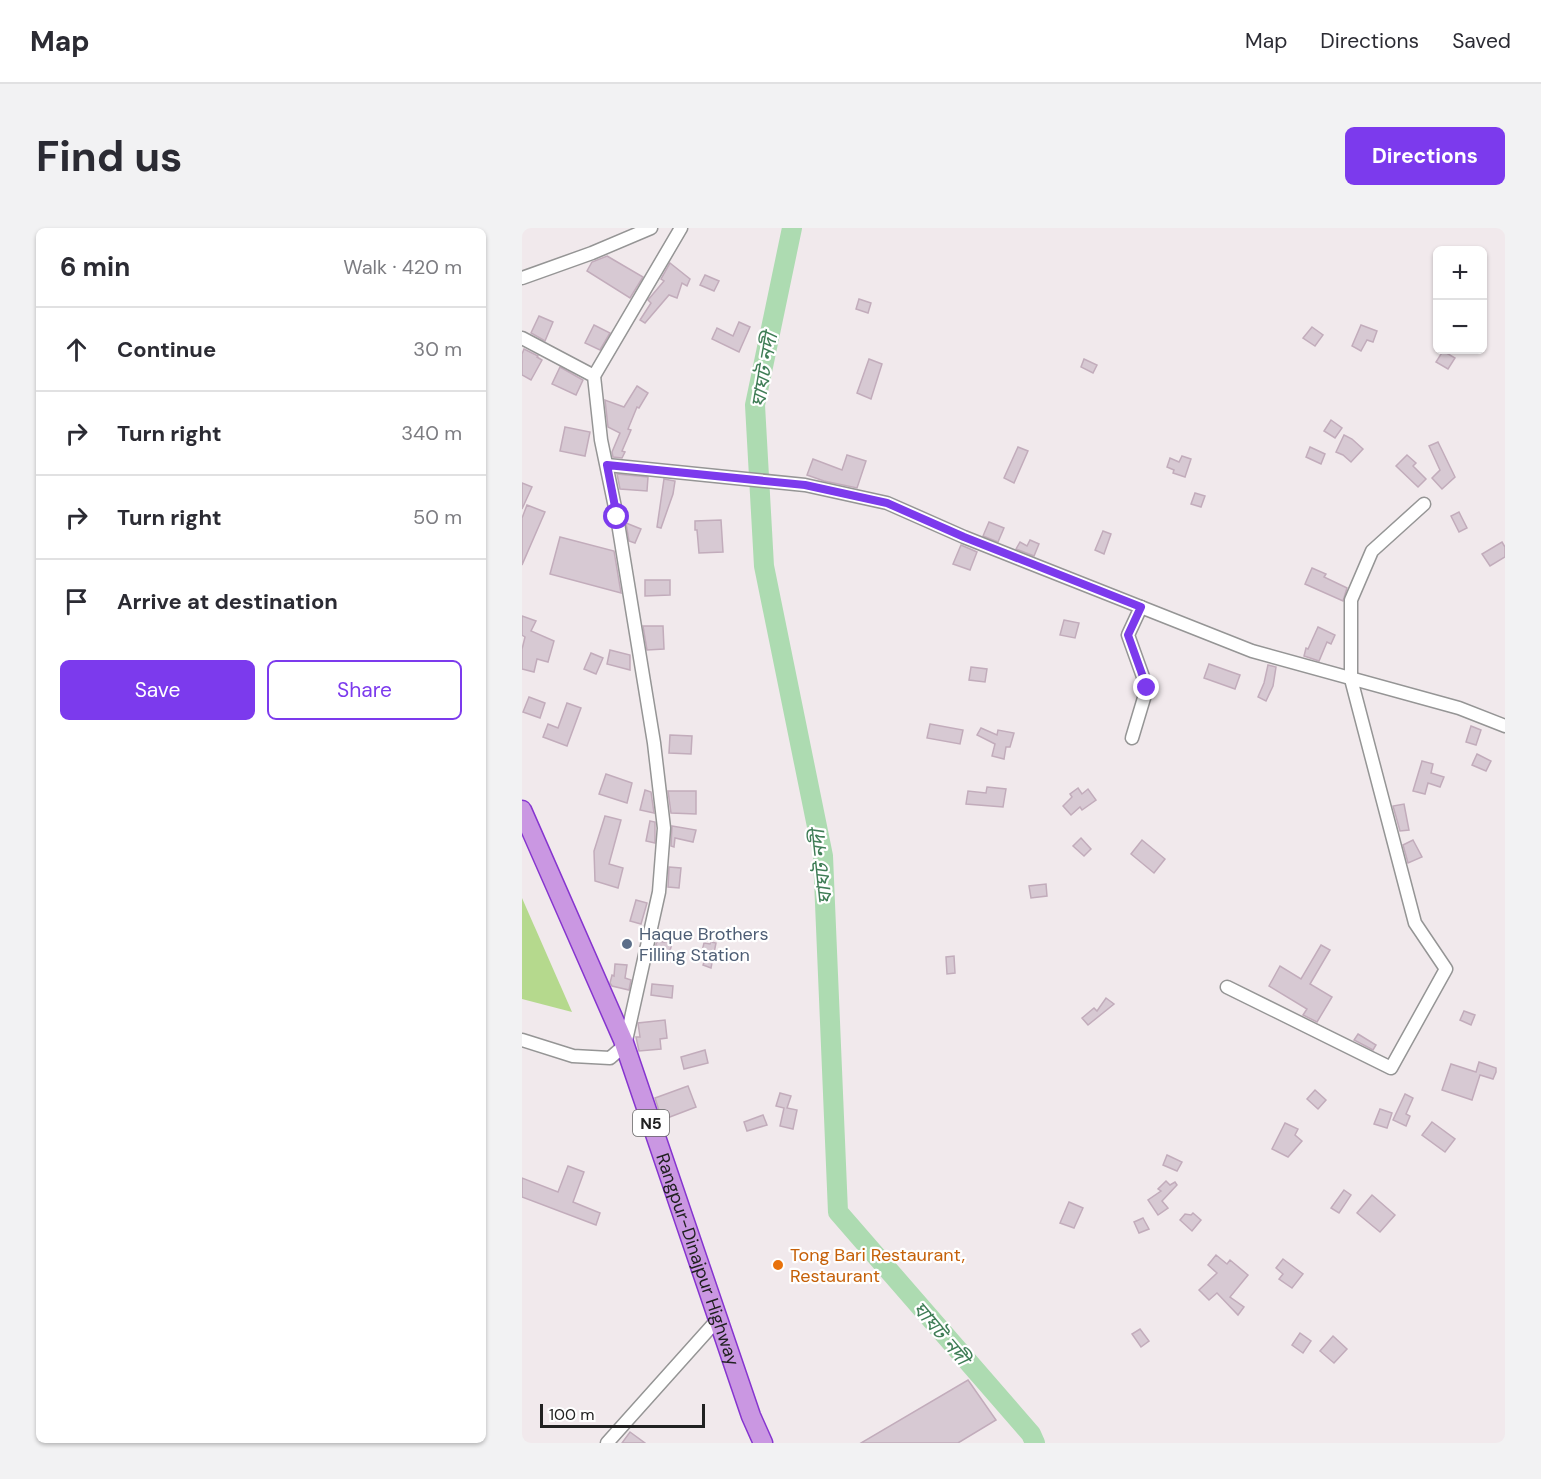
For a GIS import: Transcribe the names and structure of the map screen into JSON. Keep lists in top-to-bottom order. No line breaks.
{"streets":{"highway":["N5","Rangpur-Dinajpur Highway"]},"water":["ঘাঘট নদী"],"places":["Haque Brothers Filling Station","Tong Bari Restaurant, Restaurant"],"scale_bar":"100 m","page":{"header":"Map","nav":["Map","Directions","Saved"],"buttons":["Directions",["Save","Share"]],"title":"Find us","heading":["6 min","Walk · 420 m"],"map_buttons":["+","−"],"list":[["Continue","30 m"],["Turn right","340 m"],["Turn right","50 m"],"Arrive at destination"],"scale":"100 m"}}
